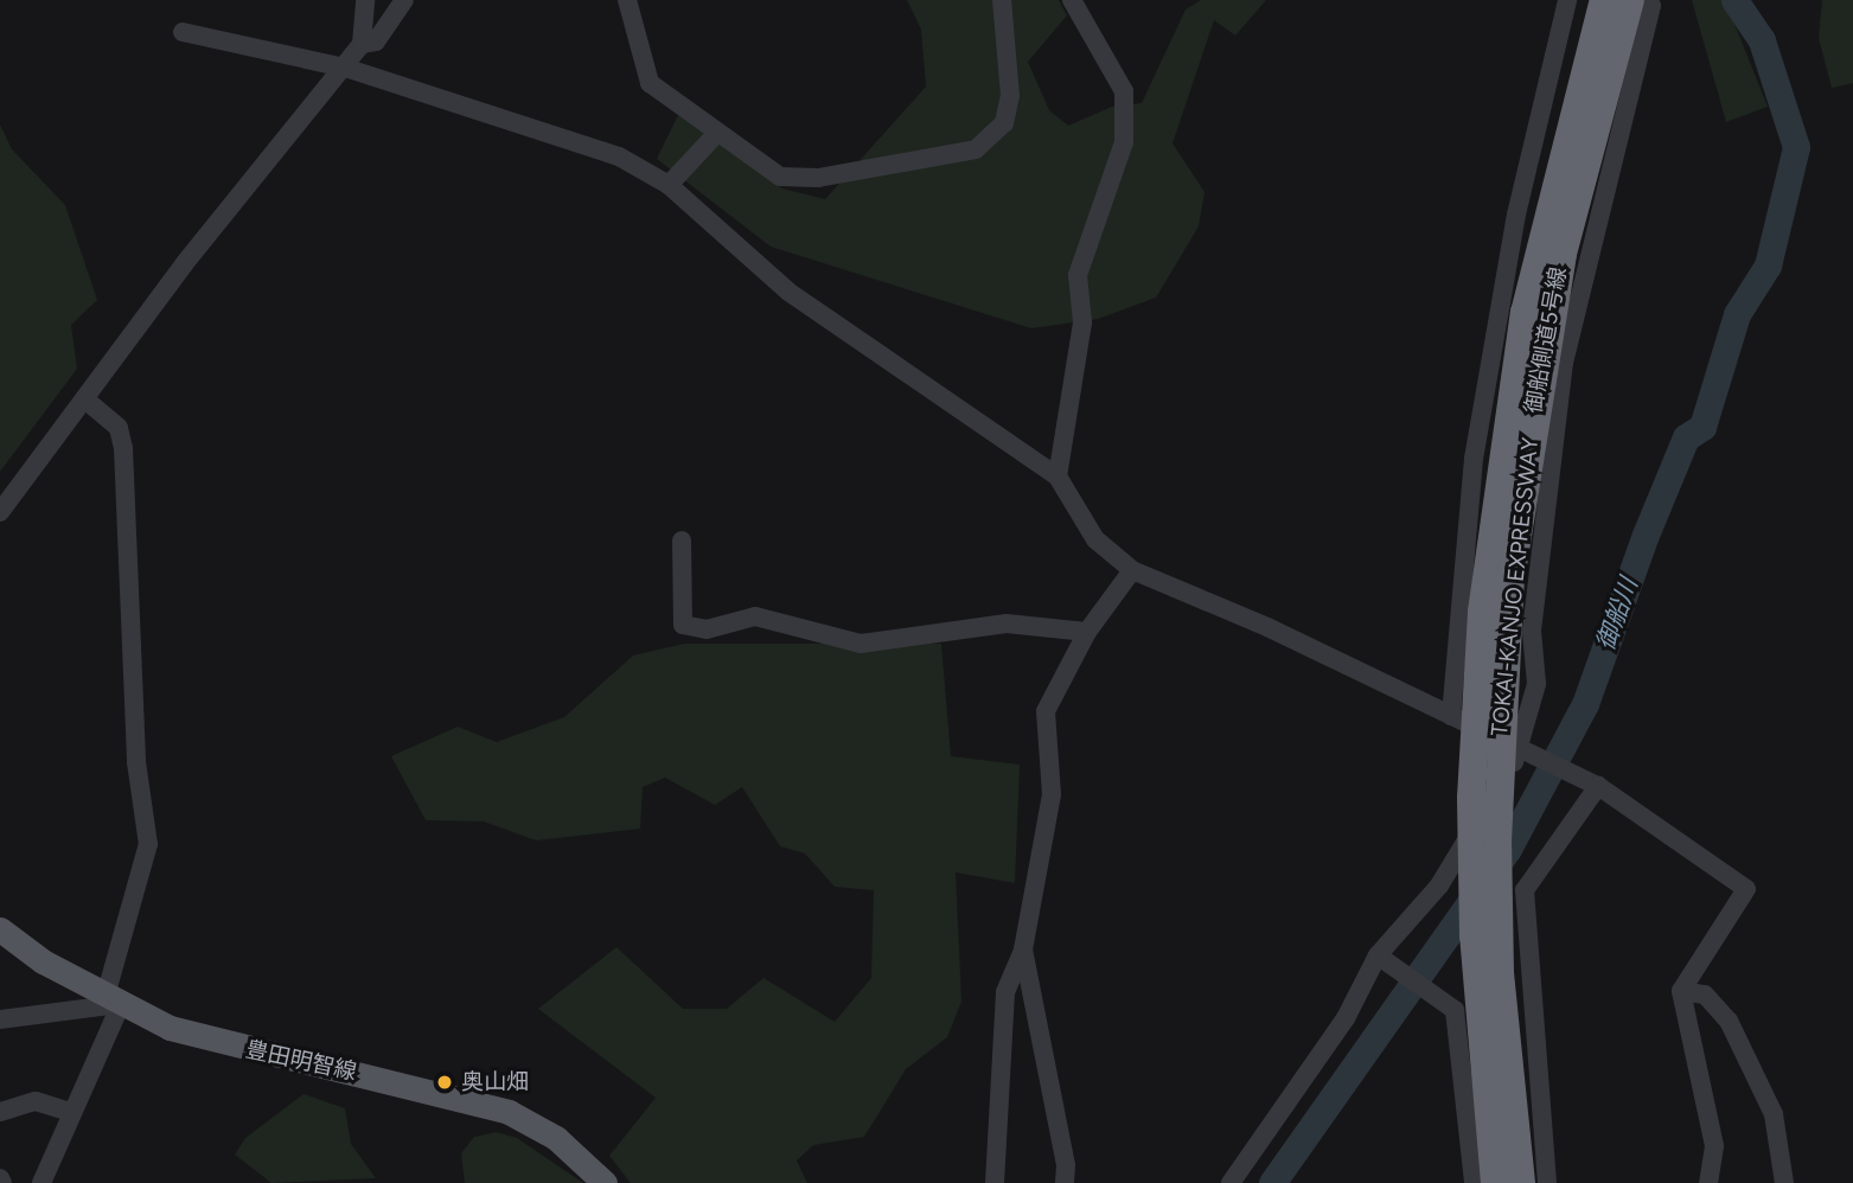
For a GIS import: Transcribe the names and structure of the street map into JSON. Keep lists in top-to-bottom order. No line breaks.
{"streets":{"highway":["TOKAI-KANJO EXPRESSWAY"],"main road":["豊田明智線"],"street":["御船側道5号線"]},"water":["御船川"],"places":["奥山畑"]}
